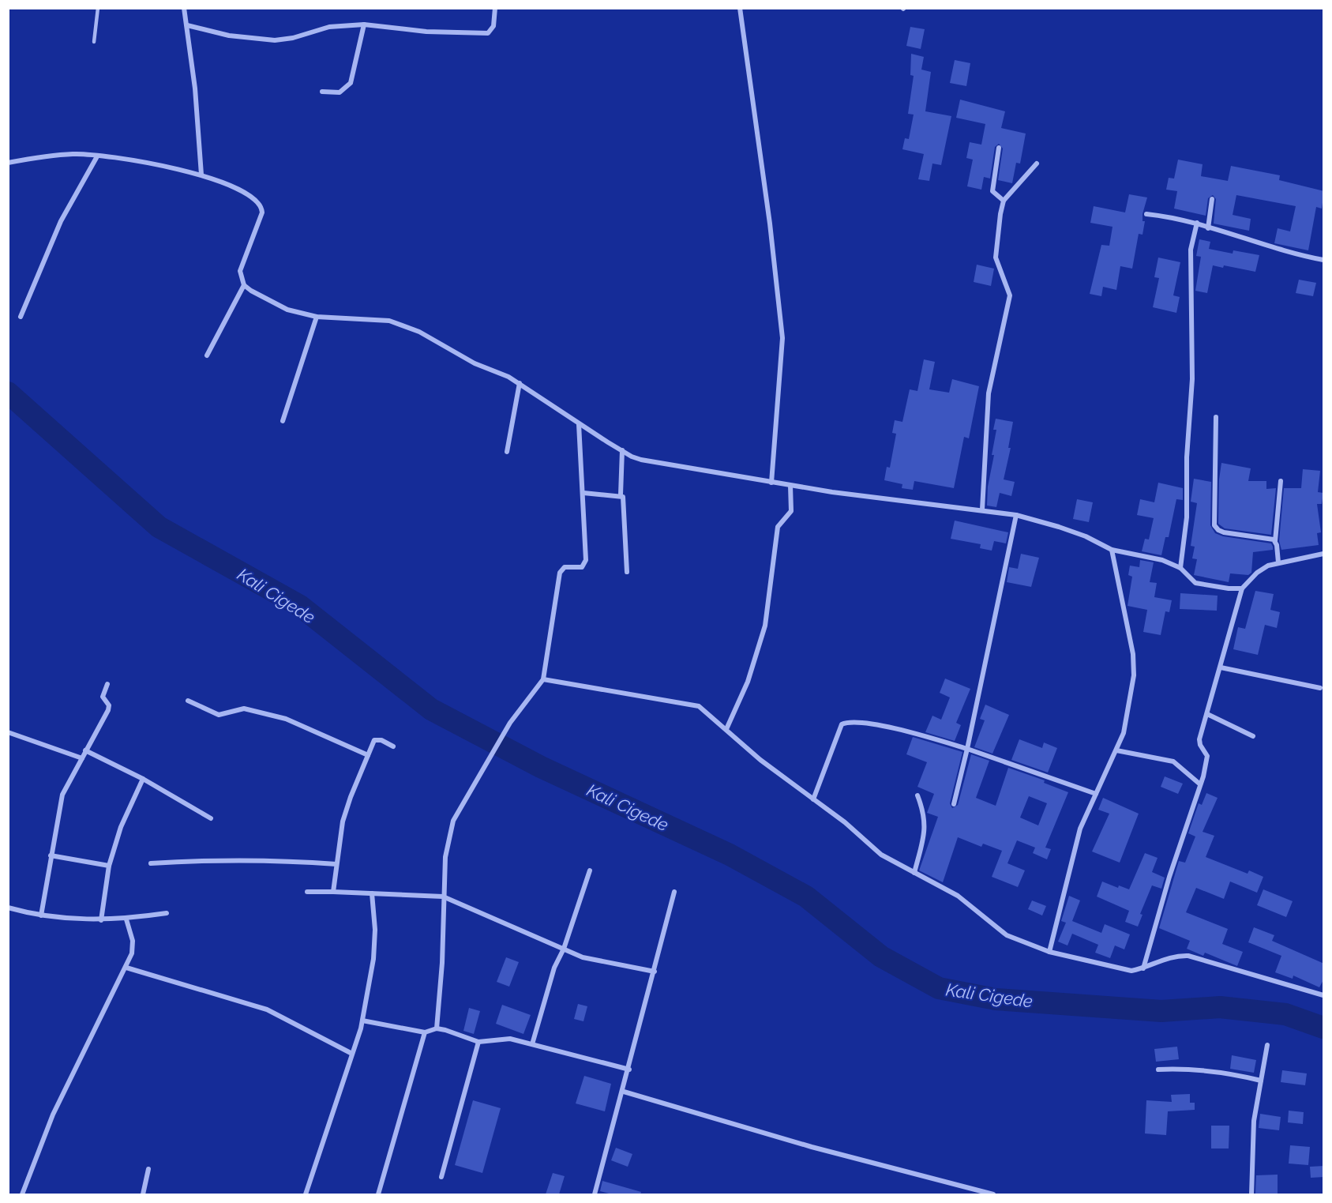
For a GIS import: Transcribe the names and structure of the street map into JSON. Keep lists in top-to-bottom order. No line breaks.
{"water":["Kali Cigede"]}
